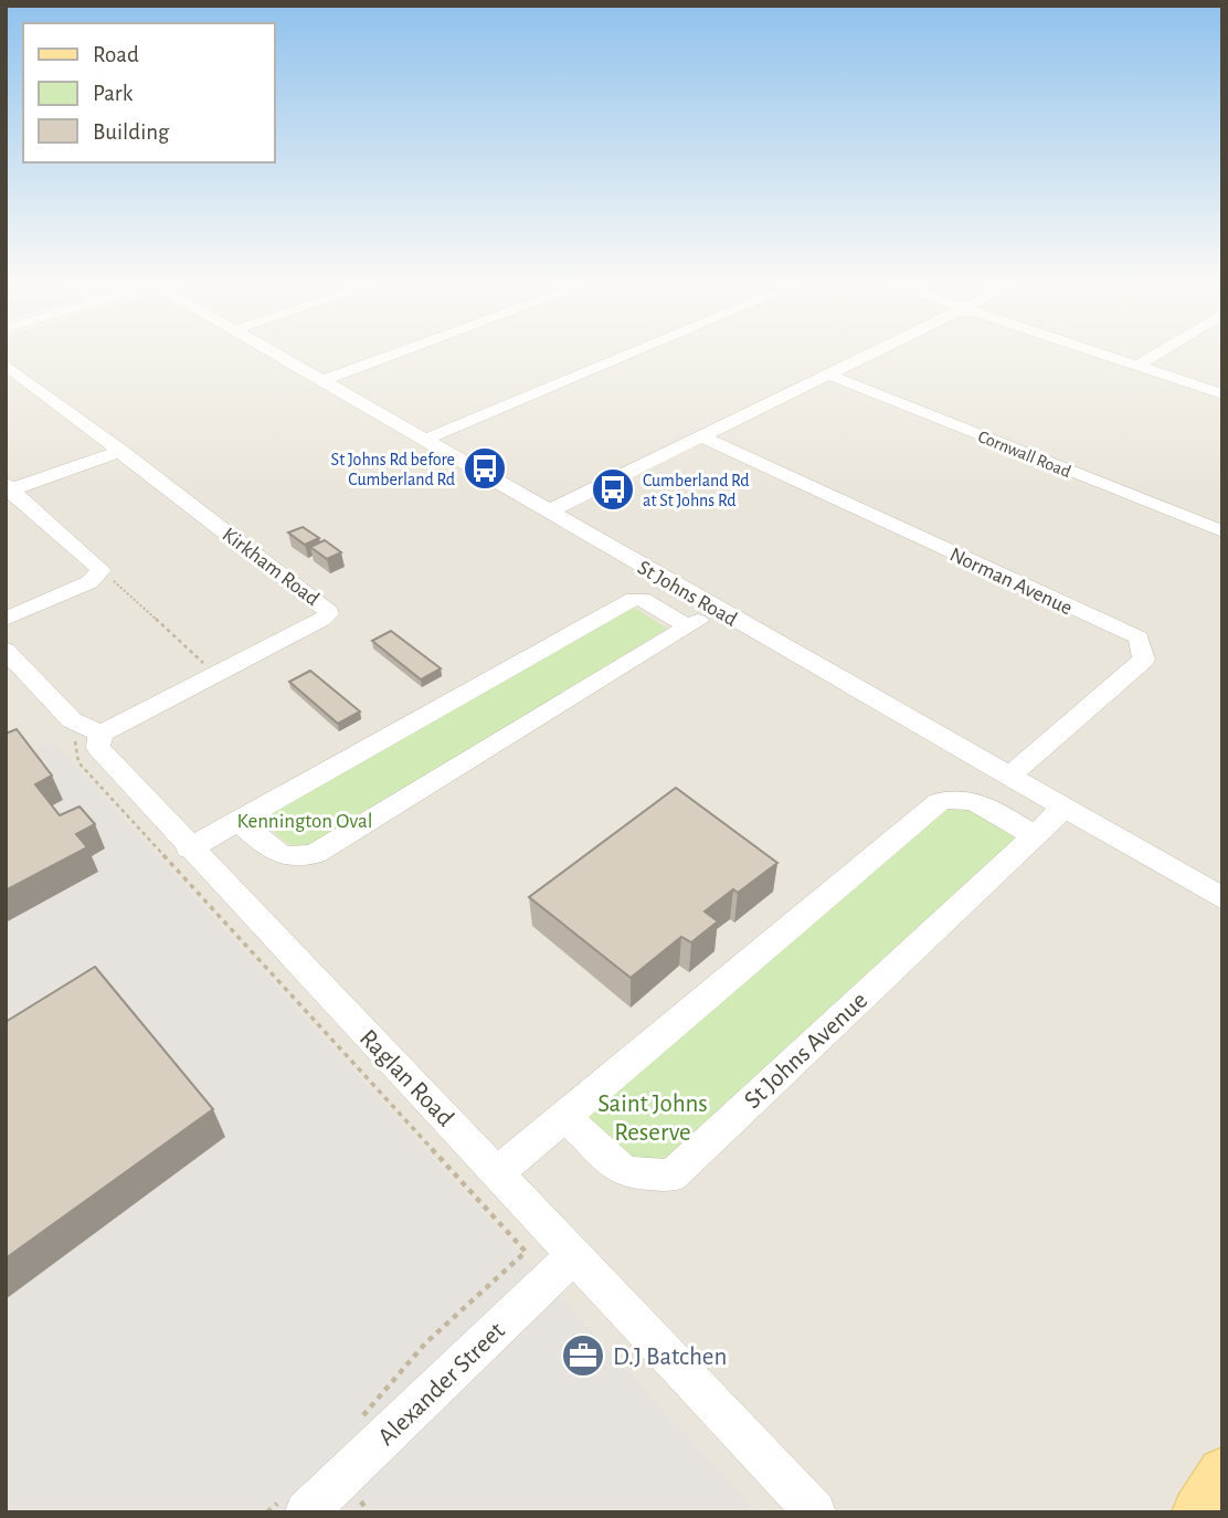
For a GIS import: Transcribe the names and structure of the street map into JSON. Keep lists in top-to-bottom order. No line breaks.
{"streets":{"street":["Cornwall Road","Kirkham Road","Norman Avenue","St Johns Road","St Johns Avenue","Raglan Road","Alexander Street"]},"crossings":[["Kirkham Road","Raglan Road"],["Norman Avenue","St Johns Road"],["St Johns Road","St Johns Avenue"],["Raglan Road","Alexander Street"]],"parks":["Kennington Oval","Saint Johns Reserve"],"places":{"bus stop":["St Johns Rd before Cumberland Rd","Cumberland Rd at St Johns Rd"],"office":["D.J Batchen"]},"legend":["Road","Park","Building"]}
